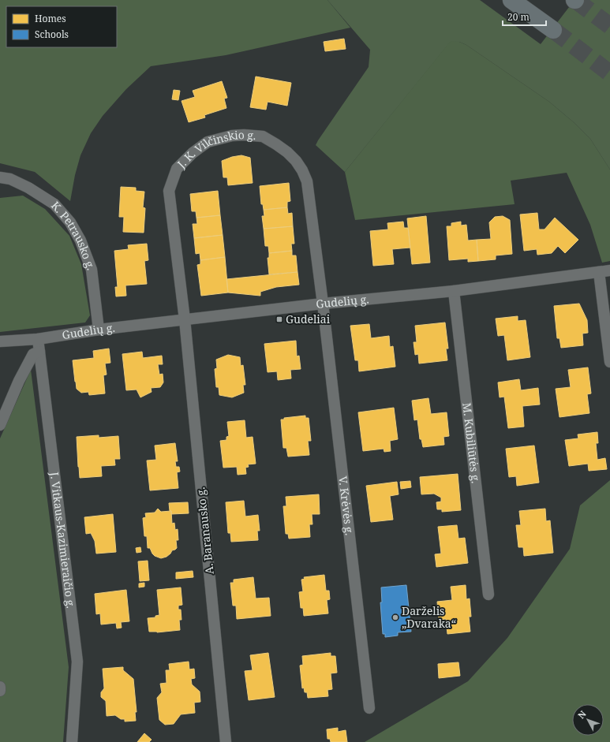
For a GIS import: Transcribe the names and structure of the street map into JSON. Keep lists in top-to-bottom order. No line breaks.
{"streets":{"street":["J. K. Vilčinskio g.","K. Petrausko g.","Gudelių g.","M. Kubiliūtės g.","V. Krėvės g.","A. Baranausko g.","J. Vitkaus-Kazimieraičio g."]},"crossings":[["J. K. Vilčinskio g.","Gudelių g."],["J. K. Vilčinskio g.","V. Krėvės g."],["J. K. Vilčinskio g.","A. Baranausko g."],["K. Petrausko g.","Gudelių g."],["Gudelių g.","M. Kubiliūtės g."],["Gudelių g.","V. Krėvės g."],["Gudelių g.","A. Baranausko g."],["Gudelių g.","J. Vitkaus-Kazimieraičio g."]],"places":{"transit":["Gudeliai"],"other":["Darželis „Dvaraka“"]},"legend":["Homes","Schools"],"scale_bar":"20 m","north":"top left"}
